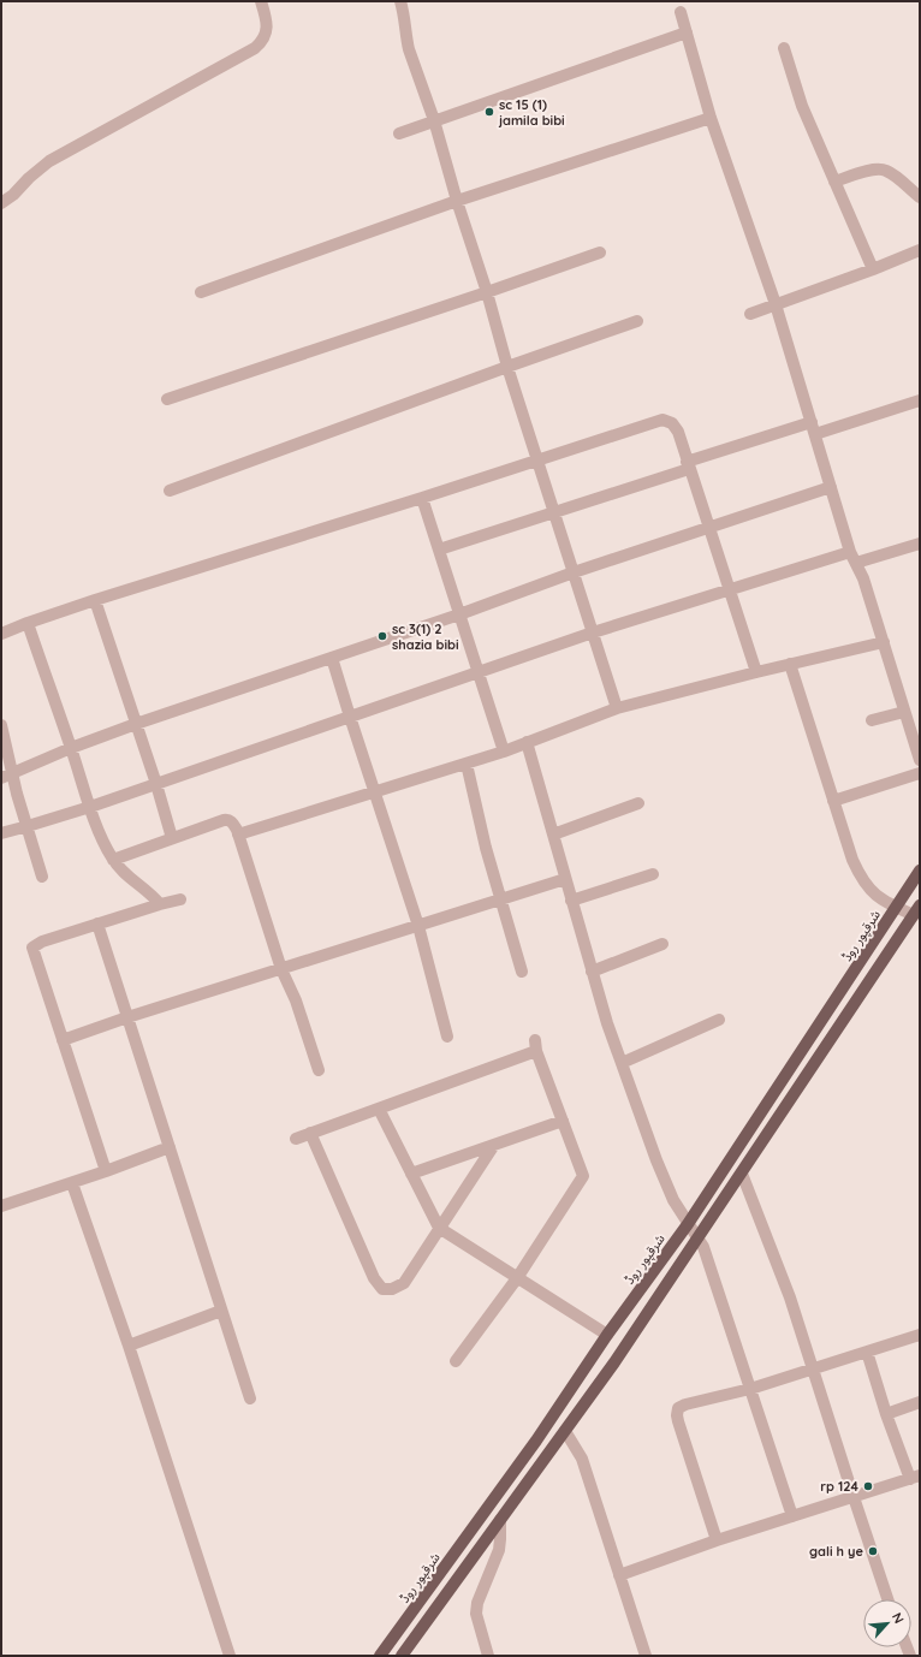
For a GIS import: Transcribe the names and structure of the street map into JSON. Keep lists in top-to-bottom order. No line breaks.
{"streets":{"main road":["شرقپور روڈ"]},"places":["sc 15 (1) jamila bibi","sc 3(1) 2 shazia bibi","rp 124","gali h ye"],"north":"top right"}
